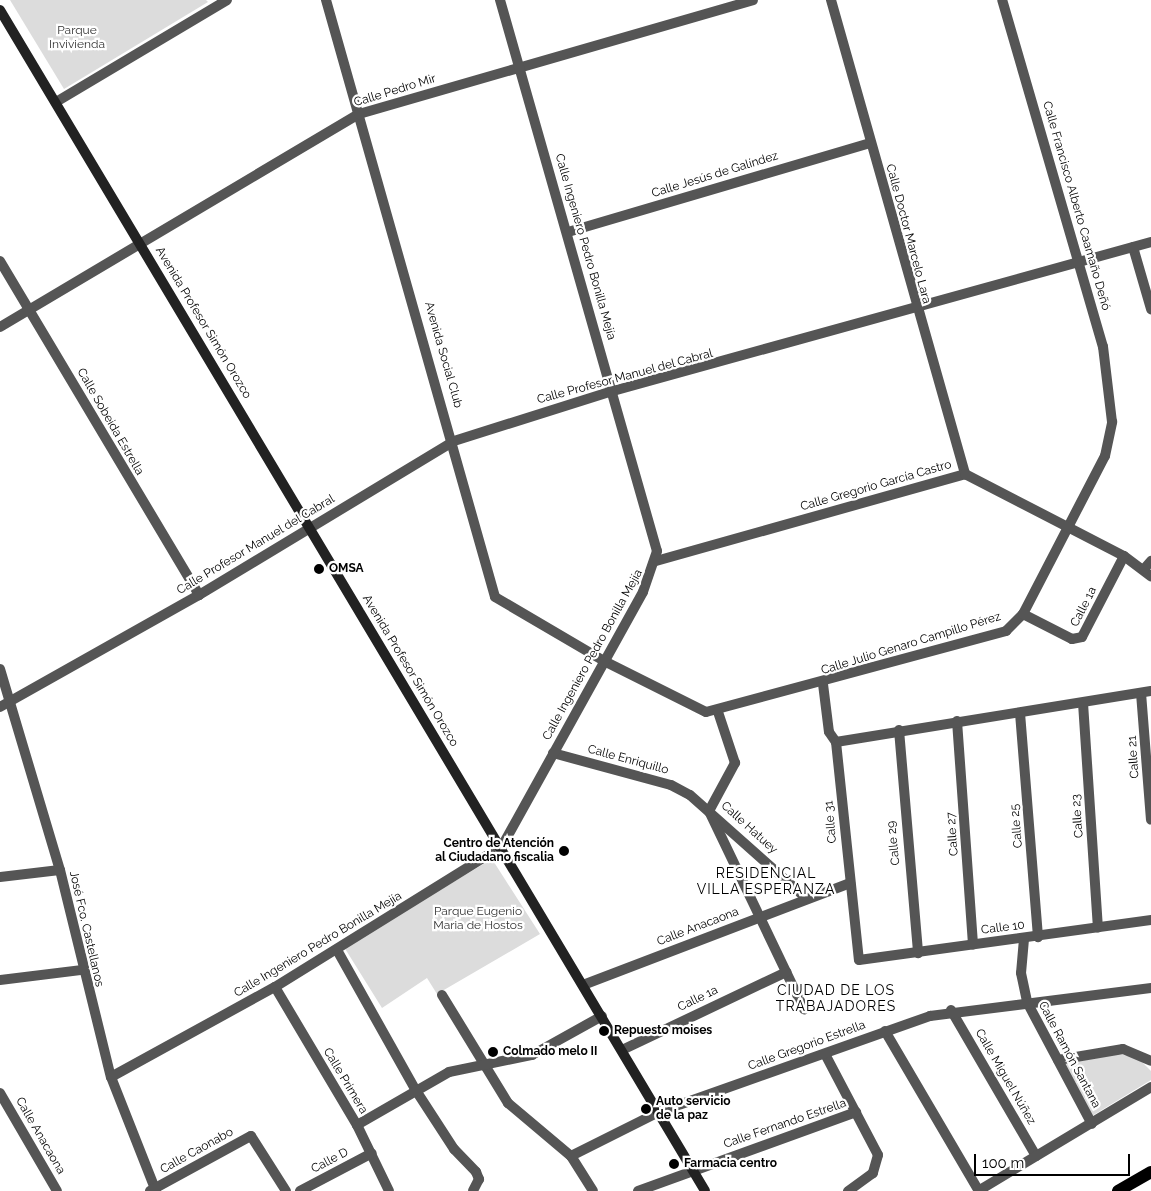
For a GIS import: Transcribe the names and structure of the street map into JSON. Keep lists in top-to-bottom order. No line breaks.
{"streets":{"main road":["Avenida Profesor Simón Orozco"],"street":["Calle Pedro Mir","Calle Jesús de Galíndez","Calle Francisco Alberto Caamaño Deñó","Calle Doctor Marcelo Lara","Calle Ingeniero Pedro Bonilla Mejía","Avenida Social Club","Calle Profesor Manuel del Cabral","Calle Sobeida Estrella","Calle Gregorio García Castro","Calle 1a","Calle Julio Genaro Campillo Pérez","Calle 21","Calle Enriquillo","Calle 23","Calle 31","Calle 25","Calle Hatuey","Calle 27","Calle 29","Calle Anacaona","Calle 10","José Fco. Castellanos","Calle Gregorio Estrella","Calle Ramón Santana","Calle Miguel Núñez","Calle Primera","Calle Fernando Estrella","Calle Caonabo","Calle D"]},"crossings":[["Calle Pedro Mir","Calle Ingeniero Pedro Bonilla Mejía"],["Calle Pedro Mir","Avenida Profesor Simón Orozco"],["Calle Pedro Mir","Avenida Social Club"],["Calle Pedro Mir","Calle Sobeida Estrella"],["Calle Jesús de Galíndez","Calle Doctor Marcelo Lara"],["Calle Jesús de Galíndez","Calle Ingeniero Pedro Bonilla Mejía"],["Calle Francisco Alberto Caamaño Deñó","Calle Profesor Manuel del Cabral"],["Calle Francisco Alberto Caamaño Deñó","Calle Julio Genaro Campillo Pérez"],["Calle Doctor Marcelo Lara","Calle Profesor Manuel del Cabral"],["Calle Doctor Marcelo Lara","Calle Gregorio García Castro"],["Calle Ingeniero Pedro Bonilla Mejía","Avenida Profesor Simón Orozco"],["Calle Ingeniero Pedro Bonilla Mejía","Avenida Social Club"],["Calle Ingeniero Pedro Bonilla Mejía","Calle Profesor Manuel del Cabral"],["Calle Ingeniero Pedro Bonilla Mejía","Calle Gregorio García Castro"],["Calle Ingeniero Pedro Bonilla Mejía","Calle Julio Genaro Campillo Pérez"],["Calle Ingeniero Pedro Bonilla Mejía","Calle Enriquillo"],["Calle Ingeniero Pedro Bonilla Mejía","José Fco. Castellanos"],["Calle Ingeniero Pedro Bonilla Mejía","Calle Primera"],["Avenida Profesor Simón Orozco","Calle Profesor Manuel del Cabral"],["Avenida Profesor Simón Orozco","Calle 1a"],["Avenida Profesor Simón Orozco","Calle Anacaona"],["Avenida Profesor Simón Orozco","Calle Gregorio Estrella"],["Avenida Profesor Simón Orozco","Calle Fernando Estrella"],["Avenida Social Club","Calle Profesor Manuel del Cabral"],["Avenida Social Club","Calle Julio Genaro Campillo Pérez"],["Calle Profesor Manuel del Cabral","Calle Sobeida Estrella"],["Calle Profesor Manuel del Cabral","José Fco. Castellanos"],["Calle Gregorio García Castro","Calle 1a"],["Calle Gregorio García Castro","Calle Julio Genaro Campillo Pérez"],["Calle 1a","Calle Julio Genaro Campillo Pérez"],["Calle Julio Genaro Campillo Pérez","Calle 31"],["Calle Julio Genaro Campillo Pérez","Calle Hatuey"],["Calle Enriquillo","Calle Hatuey"],["Calle 23","Calle 10"],["Calle 31","Calle Anacaona"],["Calle 31","Calle 10"],["Calle 25","Calle 10"],["Calle Hatuey","Calle Anacaona"],["Calle 27","Calle 10"],["Calle 29","Calle 10"],["Calle 10","Calle Ramón Santana"],["José Fco. Castellanos","Calle Caonabo"],["Calle Gregorio Estrella","Calle Ramón Santana"],["Calle Gregorio Estrella","Calle Miguel Núñez"],["Calle Primera","Calle D"]],"districts":["RESIDENCIAL VILLA ESPERANZA","CIUDAD DE LOS TRABAJADORES"],"parks":["Parque Invivienda","Parque Eugenio Maria de Hostos"],"places":["OMSA","Centro de Atención al Ciudadano fiscalia","Repuesto moises","Colmado melo II","Auto servicio de la paz","Farmacia centro"],"scale_bar":"100 m"}
